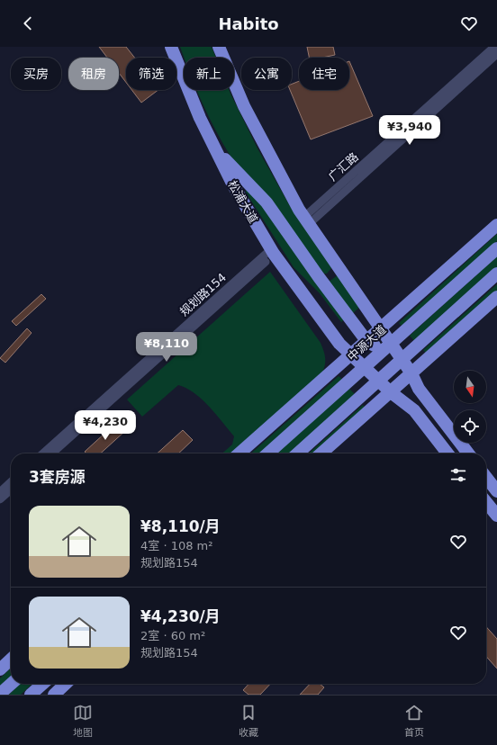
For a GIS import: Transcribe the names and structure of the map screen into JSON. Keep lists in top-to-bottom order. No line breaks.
{"streets":{"highway":["松浦大道","中源大道"],"street":["广汇路","规划路154"]},"crossings":[["松浦大道","规划路154"],["松浦大道","中源大道"]],"north":"bottom","page":{"header":"Habito","chip":["买房","租房","筛选","新上","公寓","住宅"],"price":["¥3,940","¥8,110","¥4,230"],"heading":"3套房源","list":[{"name":"¥8,110/月","note":"4室 · 108 m² · 规划路154"},{"name":"¥4,230/月","note":"2室 · 60 m² · 规划路154"}],"tabs":["地图","收藏","首页"]}}
